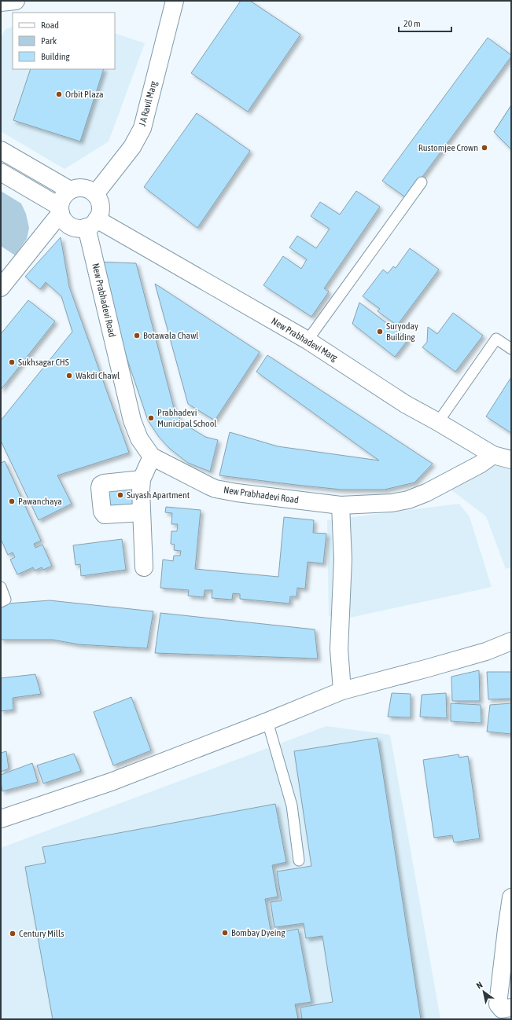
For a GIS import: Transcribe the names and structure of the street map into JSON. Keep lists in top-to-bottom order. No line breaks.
{"streets":{"street":["J A Ravil Marg","New Prabhadevi Road","New Prabhadevi Marg"]},"crossings":[["J A Ravil Marg","New Prabhadevi Road"],["J A Ravil Marg","New Prabhadevi Marg"],["New Prabhadevi Road","New Prabhadevi Marg"]],"places":["Orbit Plaza","Rustomjee Crown","Suryoday Building","Botawala Chawl","Sukhsagar CHS","Wakdi Chawl","Prabhadevi Municipal School","Suyash Apartment","Pawanchaya","Bombay Dyeing","Century Mills"],"legend":["Road","Park","Building"],"scale_bar":"20 m","north":"top left"}
